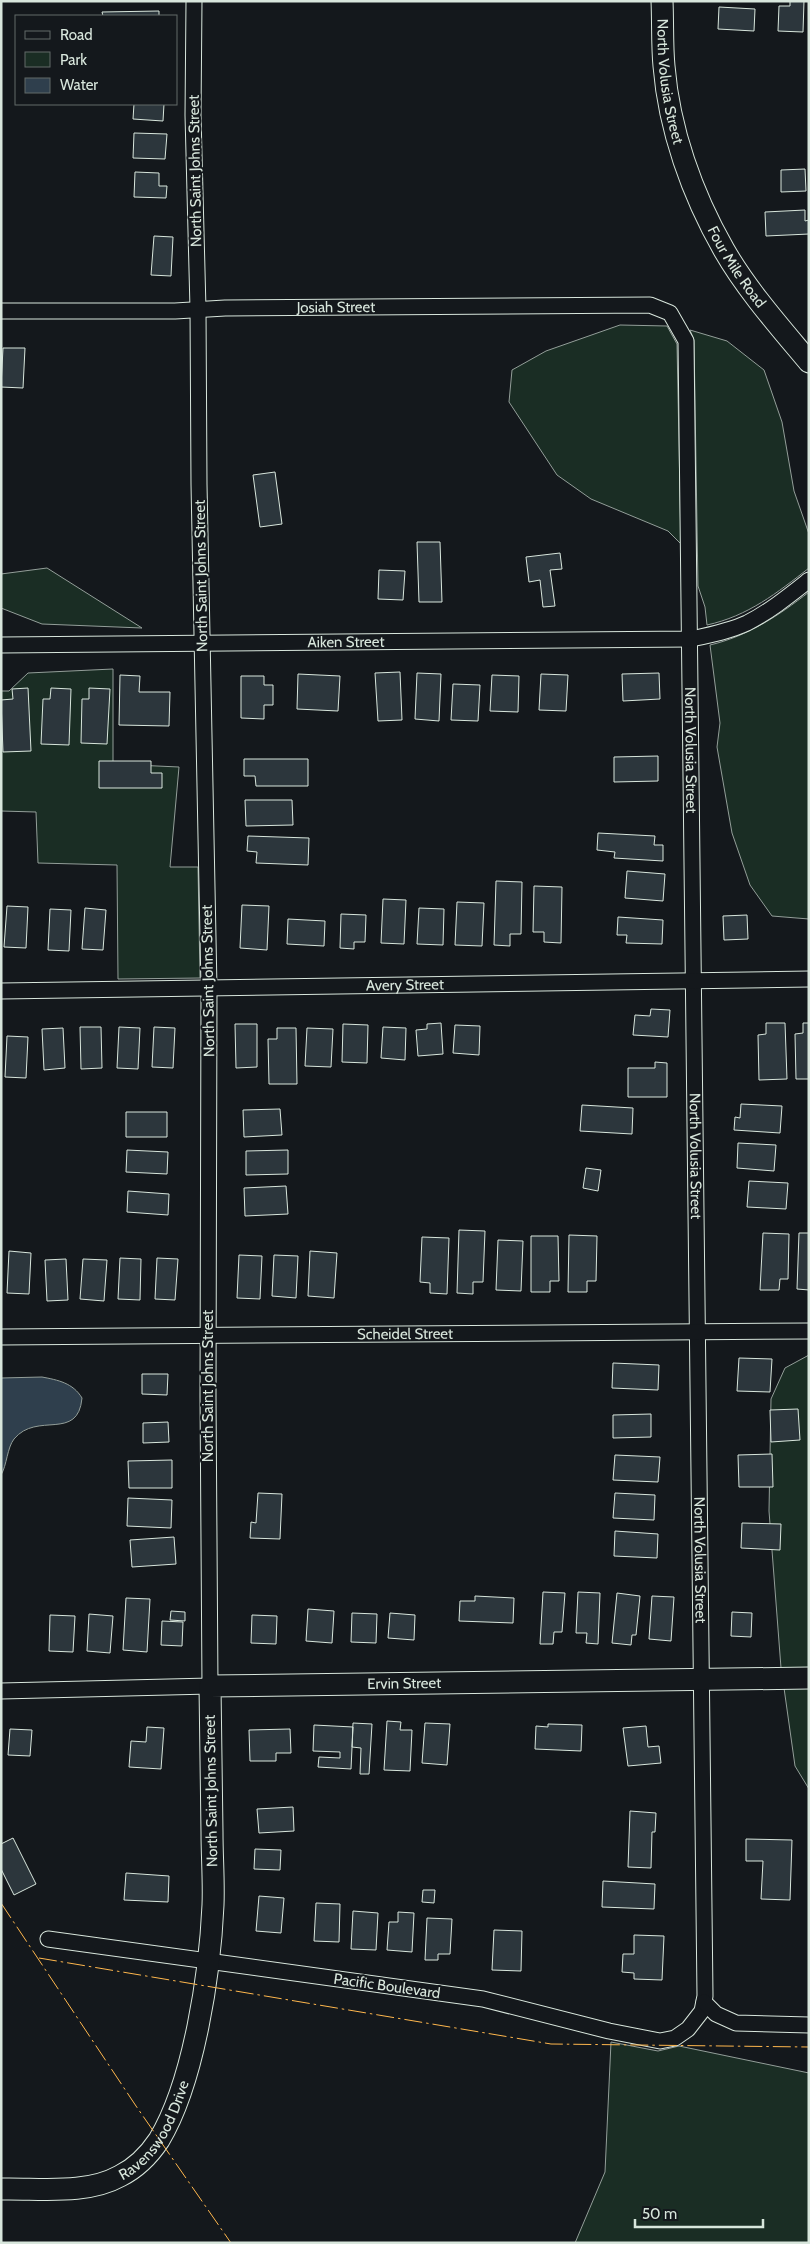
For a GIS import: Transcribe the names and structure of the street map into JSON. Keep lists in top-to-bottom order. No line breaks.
{"streets":{"street":["North Volusia Street","North Saint Johns Street","Four Mile Road","Josiah Street","Aiken Street","Avery Street","Scheidel Street","Ervin Street","Pacific Boulevard","Ravenswood Drive"]},"crossings":[["North Volusia Street","Four Mile Road"],["North Volusia Street","Josiah Street"],["North Volusia Street","Aiken Street"],["North Volusia Street","Avery Street"],["North Volusia Street","Scheidel Street"],["North Volusia Street","Ervin Street"],["North Volusia Street","Pacific Boulevard"],["North Saint Johns Street","Josiah Street"],["North Saint Johns Street","Aiken Street"],["North Saint Johns Street","Avery Street"],["North Saint Johns Street","Scheidel Street"],["North Saint Johns Street","Ervin Street"],["North Saint Johns Street","Pacific Boulevard"],["North Saint Johns Street","Ravenswood Drive"],["Pacific Boulevard","Ravenswood Drive"]],"legend":["Road","Park","Water"],"scale_bar":"50 m"}
